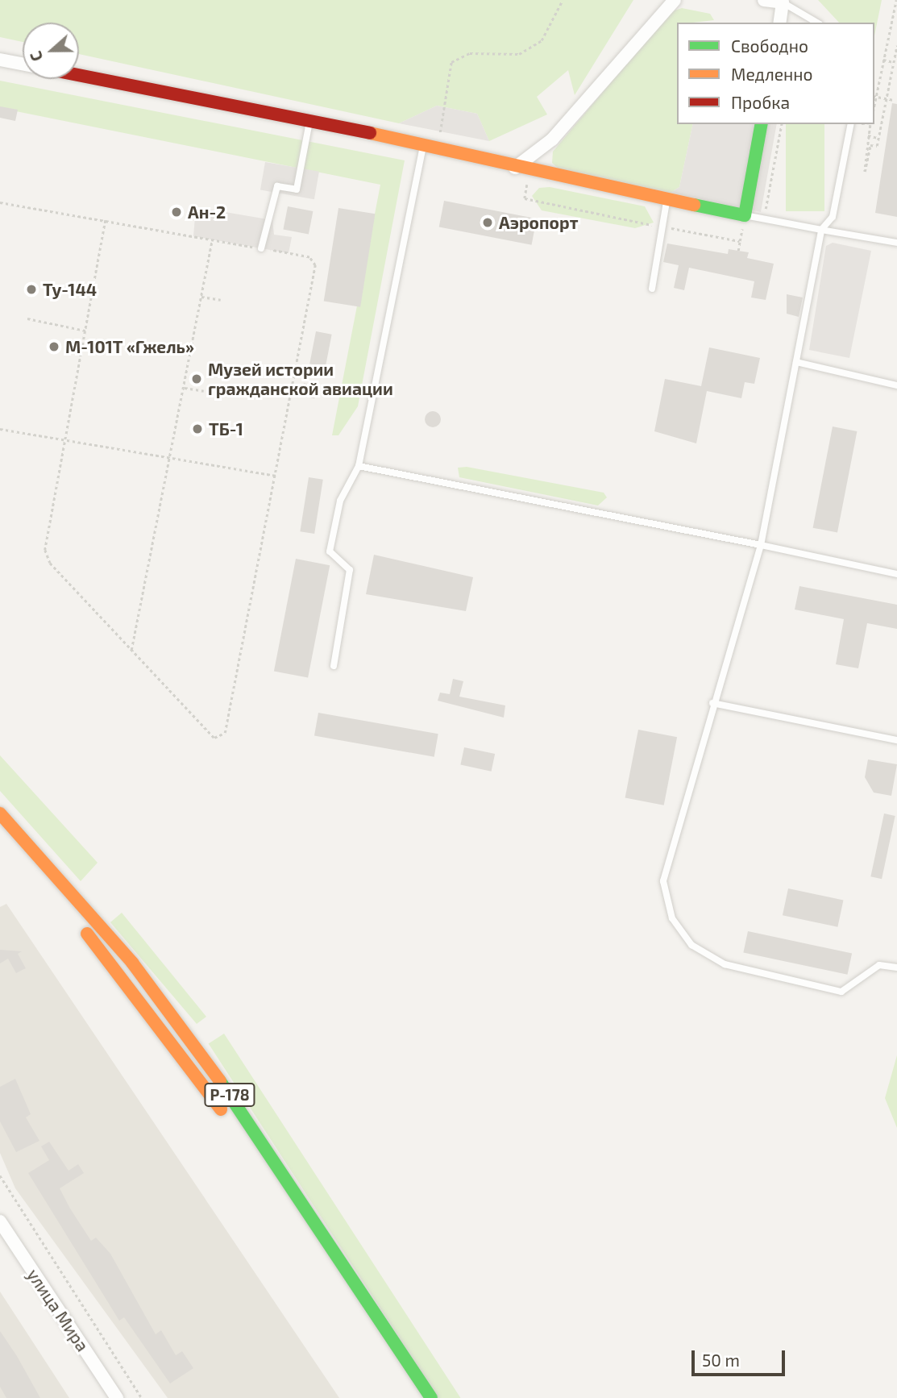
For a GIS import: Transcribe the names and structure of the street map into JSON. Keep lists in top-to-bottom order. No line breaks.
{"streets":{"main road":["Р-178"],"street":["улица Мира"]},"places":["Ан-2","Аэропорт","Ту-144","М-101Т «Гжель»","Музей истории гражданской авиации","ТБ-1"],"legend":["Свободно","Медленно","Пробка"],"scale_bar":"50 m","north":"left"}
